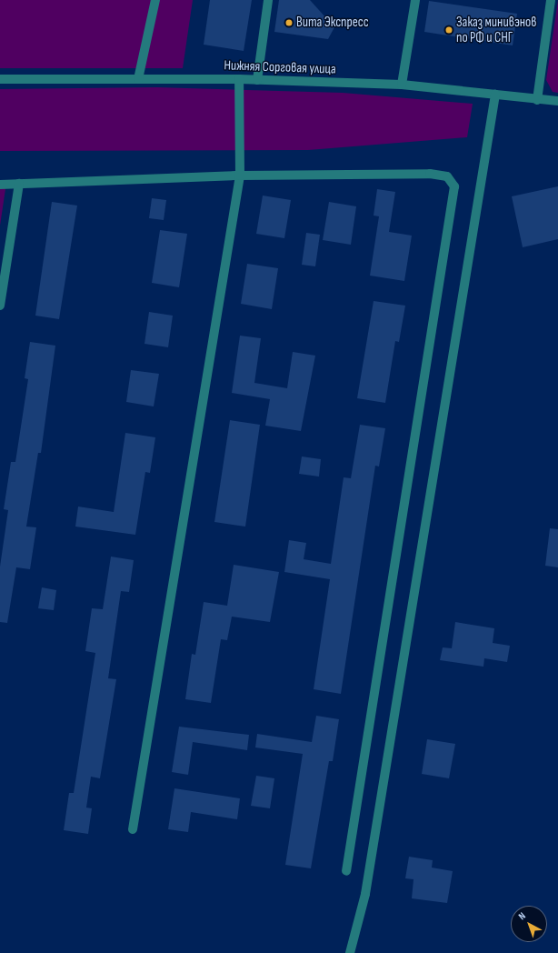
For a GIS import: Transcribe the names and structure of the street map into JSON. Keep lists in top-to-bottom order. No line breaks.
{"streets":{"street":["Нижняя Сорговая улица"]},"places":["Вита Экспресс","Заказ минивэнов по РФ и СНГ"],"north":"top left"}
